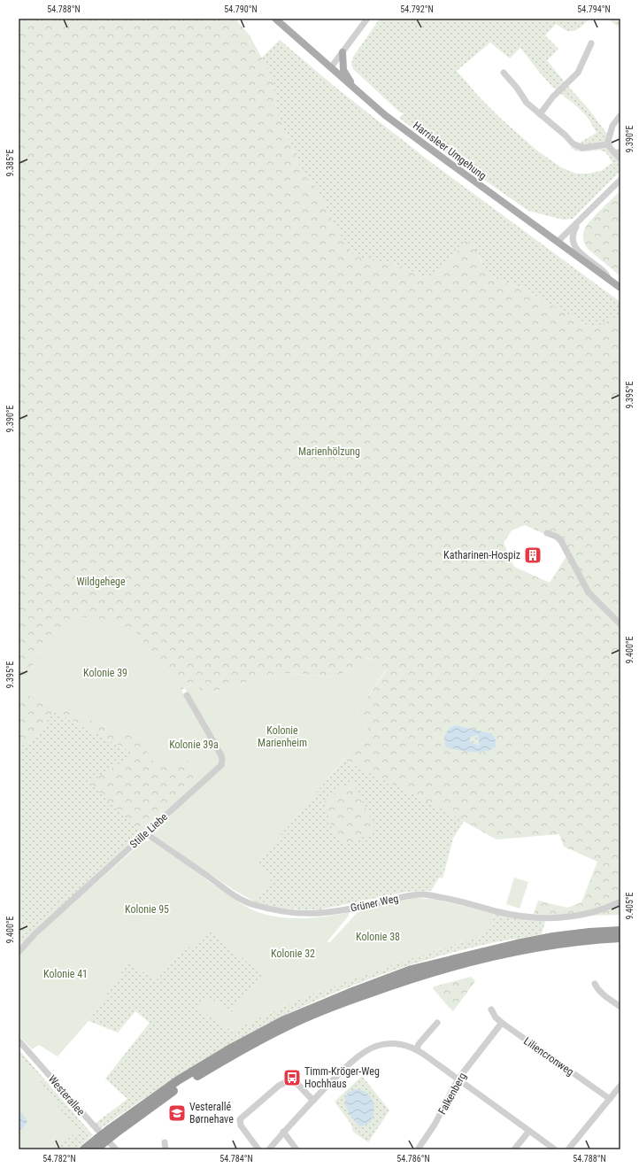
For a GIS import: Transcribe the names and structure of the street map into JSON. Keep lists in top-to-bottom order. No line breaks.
{"streets":{"main road":["Harrisleer Umgehung"],"street":["Stille Liebe","Grüner Weg","Liliencronweg","Falkenberg","Westerallee"]},"crossings":[["Stille Liebe","Grüner Weg"],["Liliencronweg","Falkenberg"]],"parks":["Marienhölzung","Wildgehege","Kolonie 39","Kolonie Marienheim","Kolonie 39a","Kolonie 95","Kolonie 38","Kolonie 32","Kolonie 41"],"places":{"building":["Katharinen-Hospiz"],"bus stop":["Timm-Kröger-Weg Hochhaus"],"school or university":["Vesterallé Børnehave"]},"coordinates":["54.788°N","54.790°N","54.792°N","54.794°N","9.390°E","9.385°E","9.395°E","9.400°E","9.405°E","54.782°N","54.784°N","54.786°N"]}
